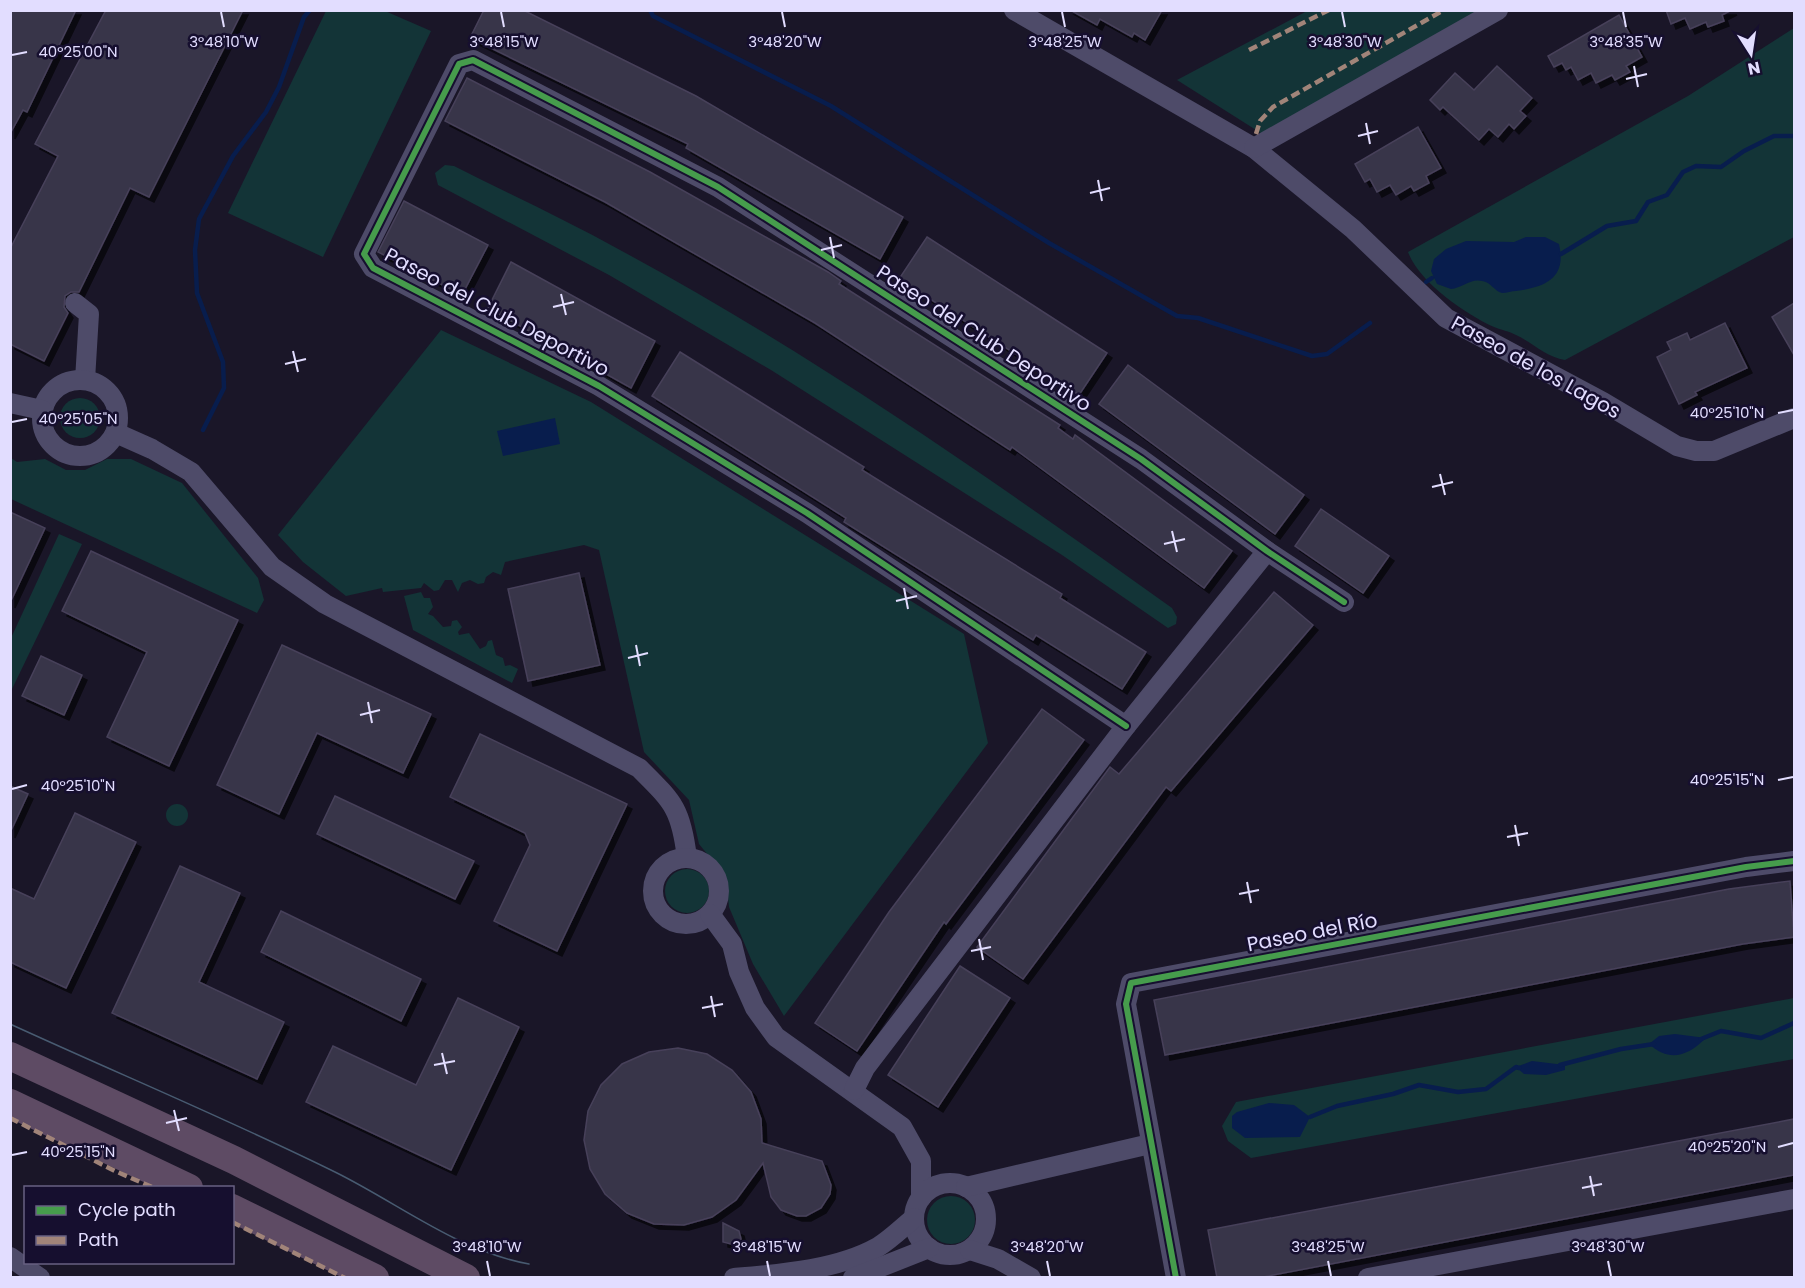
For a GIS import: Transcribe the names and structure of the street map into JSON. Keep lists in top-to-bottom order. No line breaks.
{"streets":{"street":["Paseo del Club Deportivo","Paseo de los Lagos","Paseo del Río"]},"legend":["Cycle path","Path"],"north":"bottom","coordinates":["3°48'10\"W","3°48'15\"W","3°48'20\"W","3°48'25\"W","3°48'30\"W","3°48'35\"W","40°25'00\"N","40°25'10\"N","40°25'05\"N","40°25'15\"N","40°25'20\"N"]}
